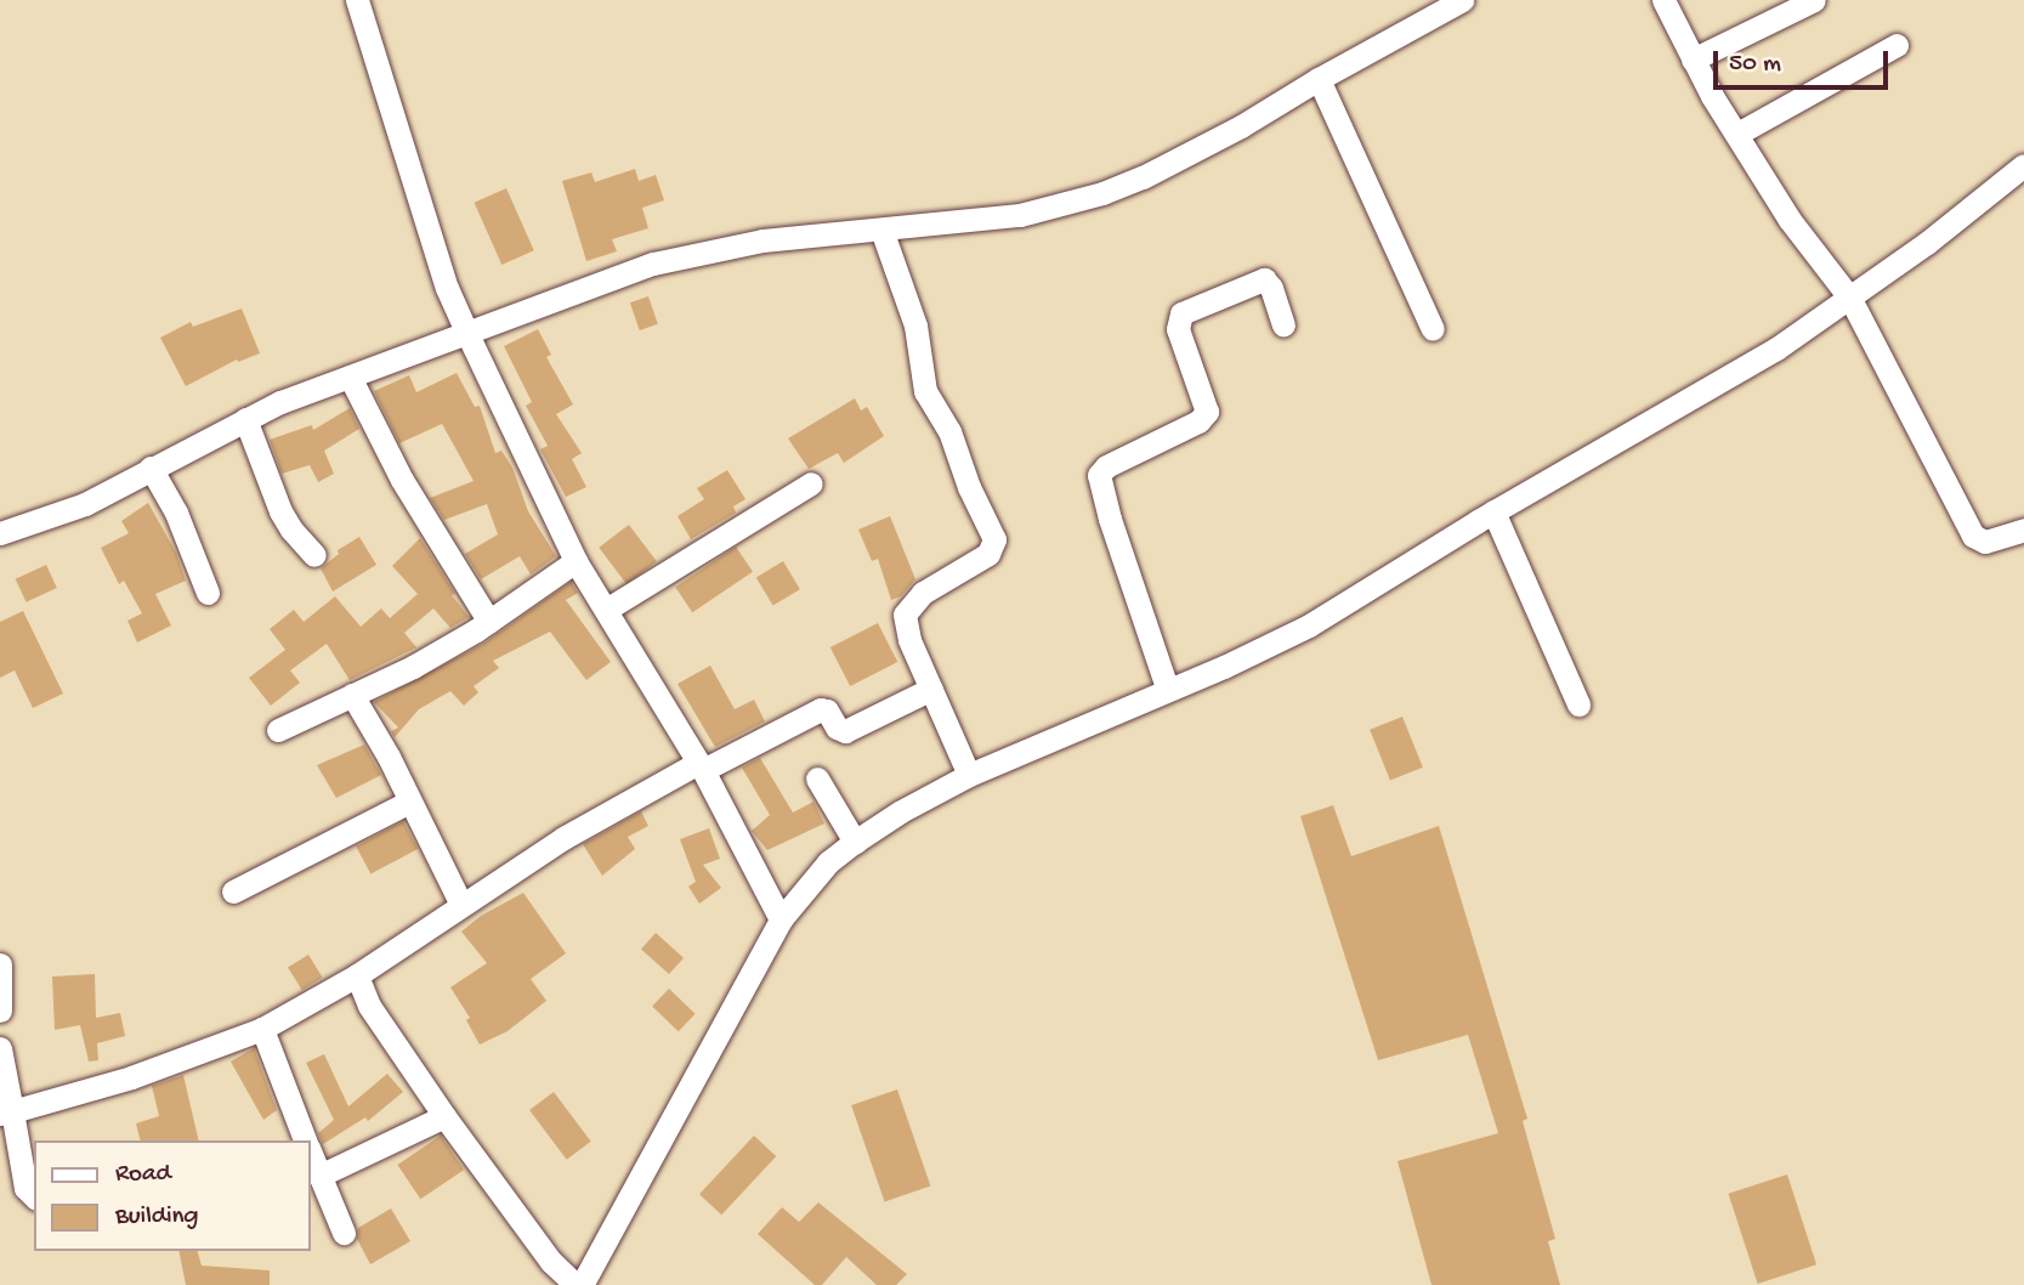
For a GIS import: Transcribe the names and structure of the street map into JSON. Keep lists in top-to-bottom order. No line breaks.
{"legend":["Road","Building"],"scale_bar":"50 m"}
